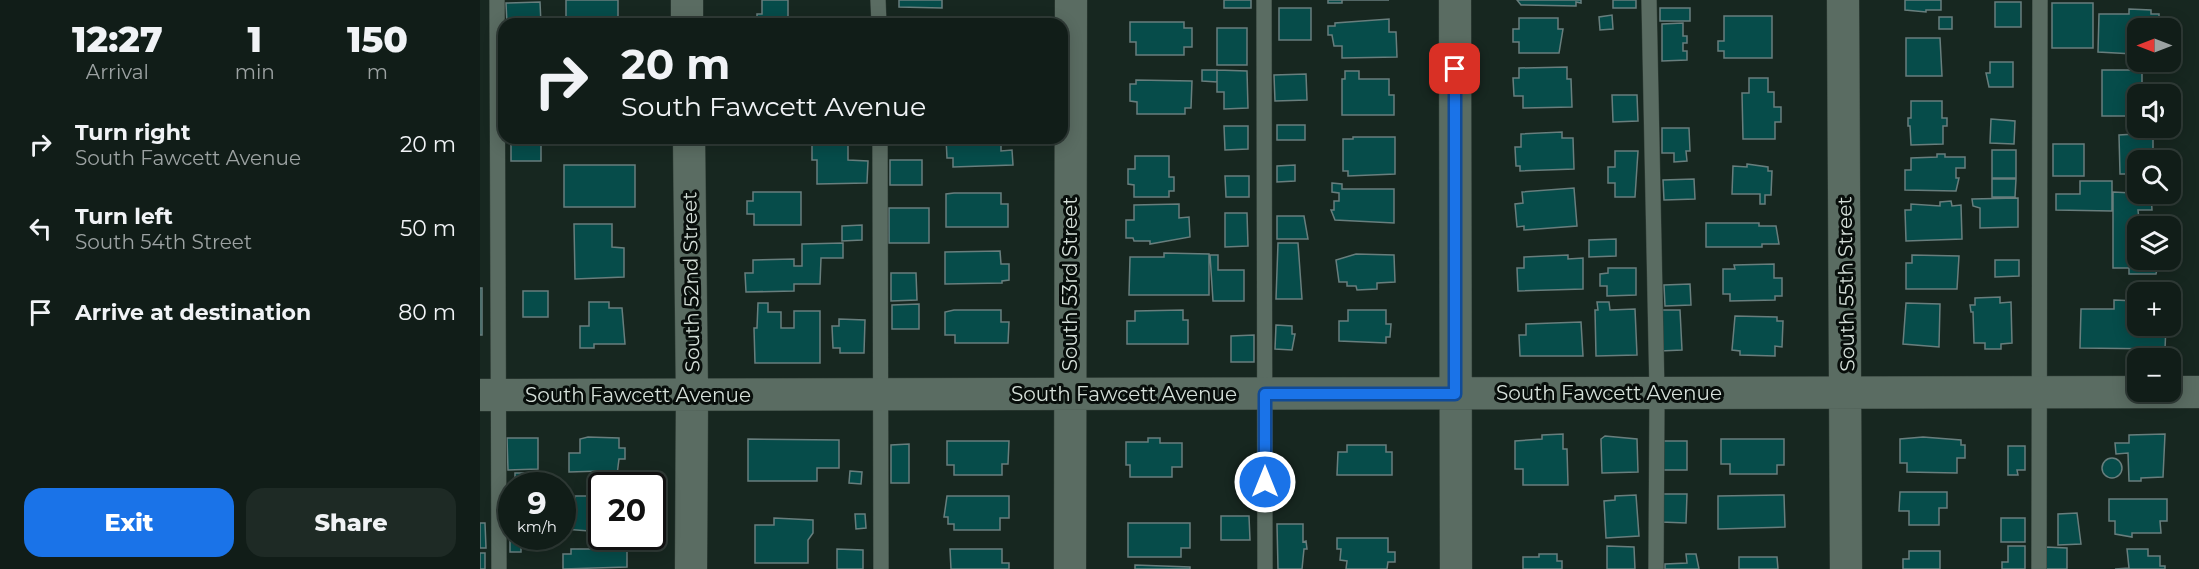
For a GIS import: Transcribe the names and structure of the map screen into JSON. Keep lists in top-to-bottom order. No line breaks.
{"streets":{"street":["South 52nd Street","South 53rd Street","South 55th Street","South Fawcett Avenue"]},"crossings":[["South 52nd Street","South Fawcett Avenue"],["South 53rd Street","South Fawcett Avenue"],["South 55th Street","South Fawcett Avenue"]],"north":"left","page":{"eta":["12:27","Arrival","1","min","150","m"],"map_buttons":["+","−"],"turn":["20 m","South Fawcett Avenue"],"list":[{"name":"Turn right","note":"South Fawcett Avenue","value":"20 m"},{"name":"Turn left","note":"South 54th Street","value":"50 m"},{"name":"Arrive at destination","value":"80 m"}],"speed":"9 km/h","limit":"20","buttons":["Exit","Share"]}}
